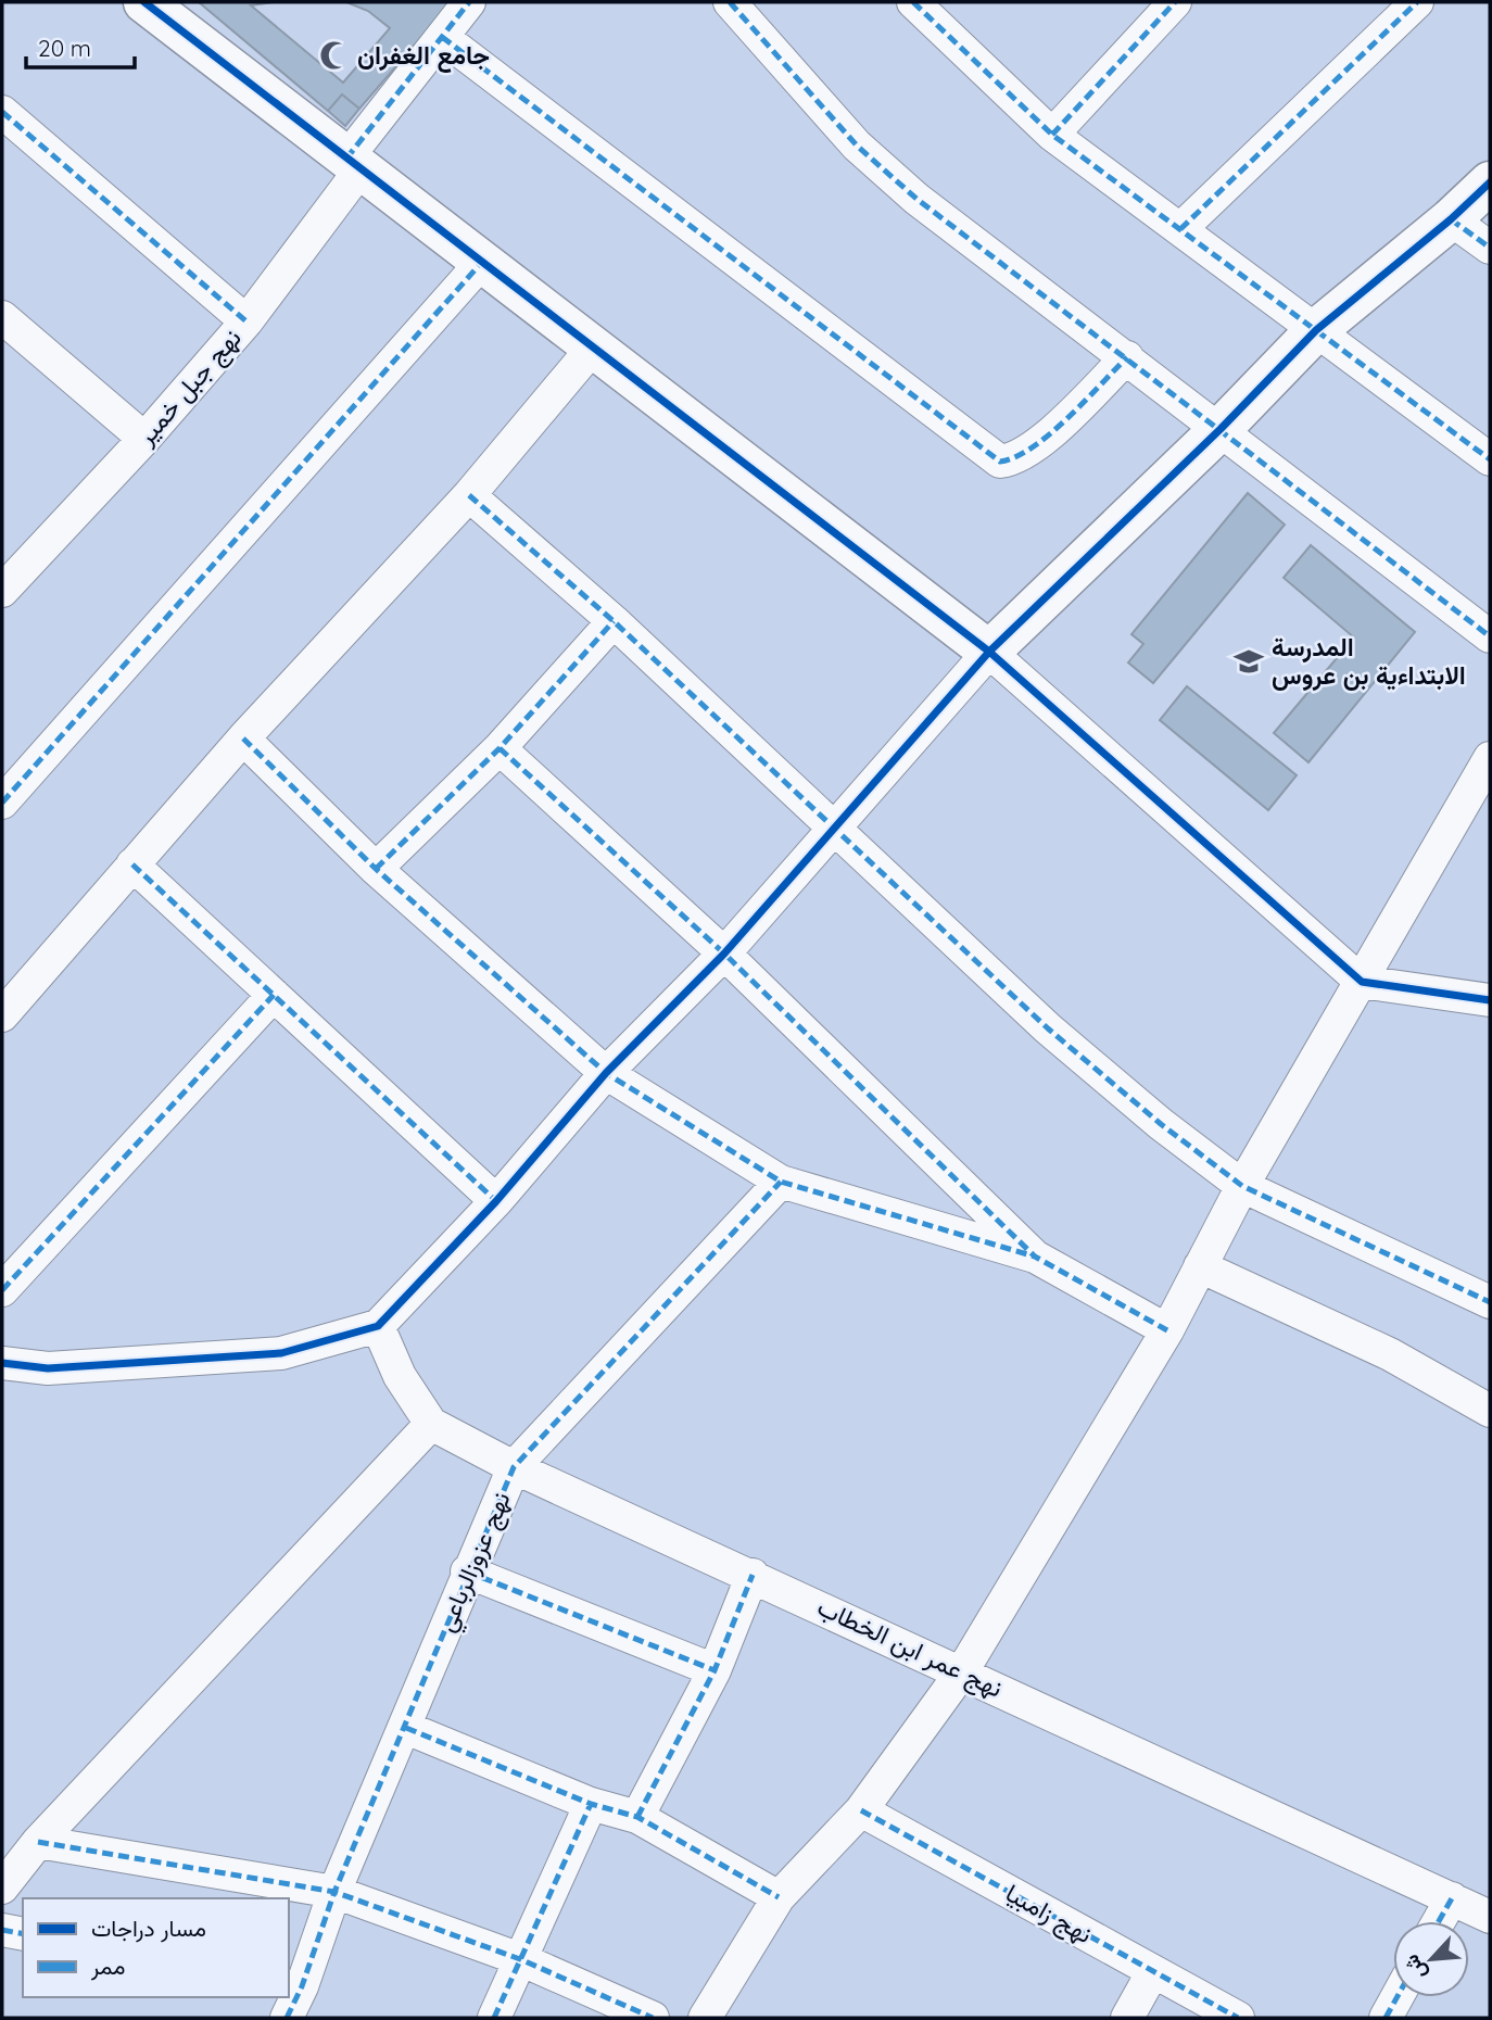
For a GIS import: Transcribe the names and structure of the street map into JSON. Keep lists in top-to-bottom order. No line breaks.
{"streets":{"street":["نهج جبل خمير","نهج عزوزالرباعي","نهج عمر ابن الخطاب","نهج زامبيا"]},"crossings":[["نهج عزوزالرباعي","نهج عمر ابن الخطاب"]],"places":{"mosque":["جامع الغفران"],"school or university":["المدرسة الابتداءية بن عروس"]},"legend":["مسار دراجات","ممر"],"scale_bar":"20 m","north":"bottom left"}
